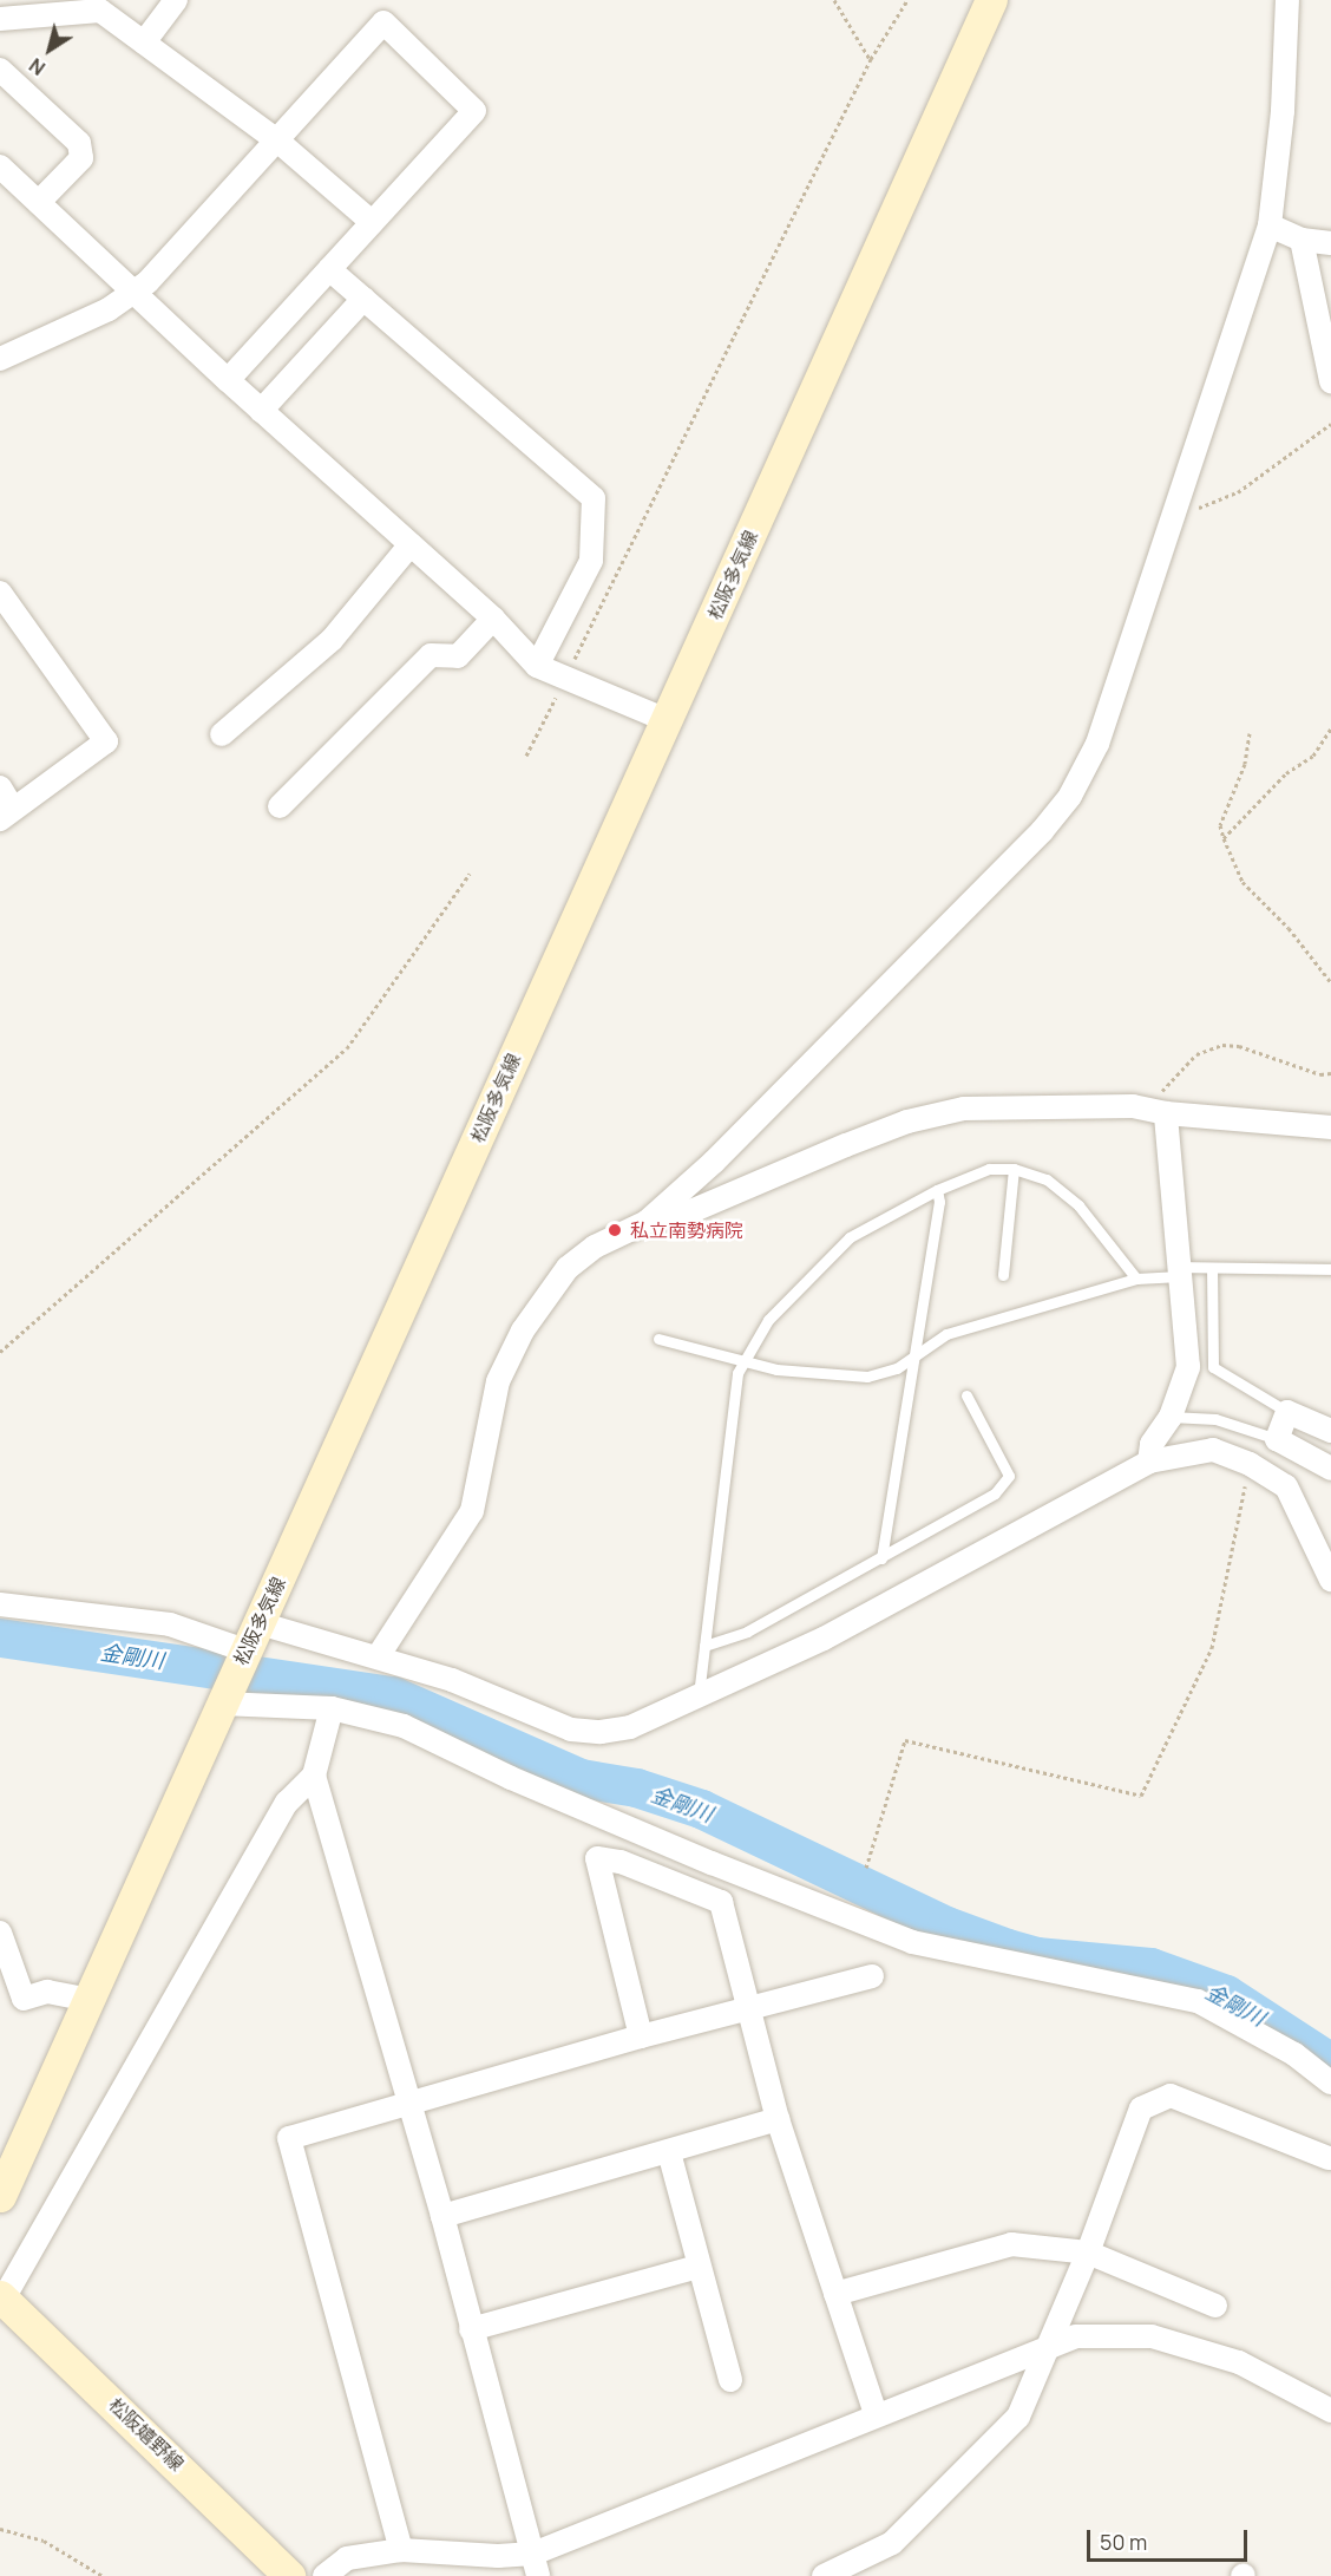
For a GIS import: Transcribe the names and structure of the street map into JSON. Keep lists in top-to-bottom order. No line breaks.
{"streets":{"main road":["松阪多気線","松阪嬉野線"]},"water":["金剛川"],"places":["私立南勢病院"],"scale_bar":"50 m","north":"bottom left"}
